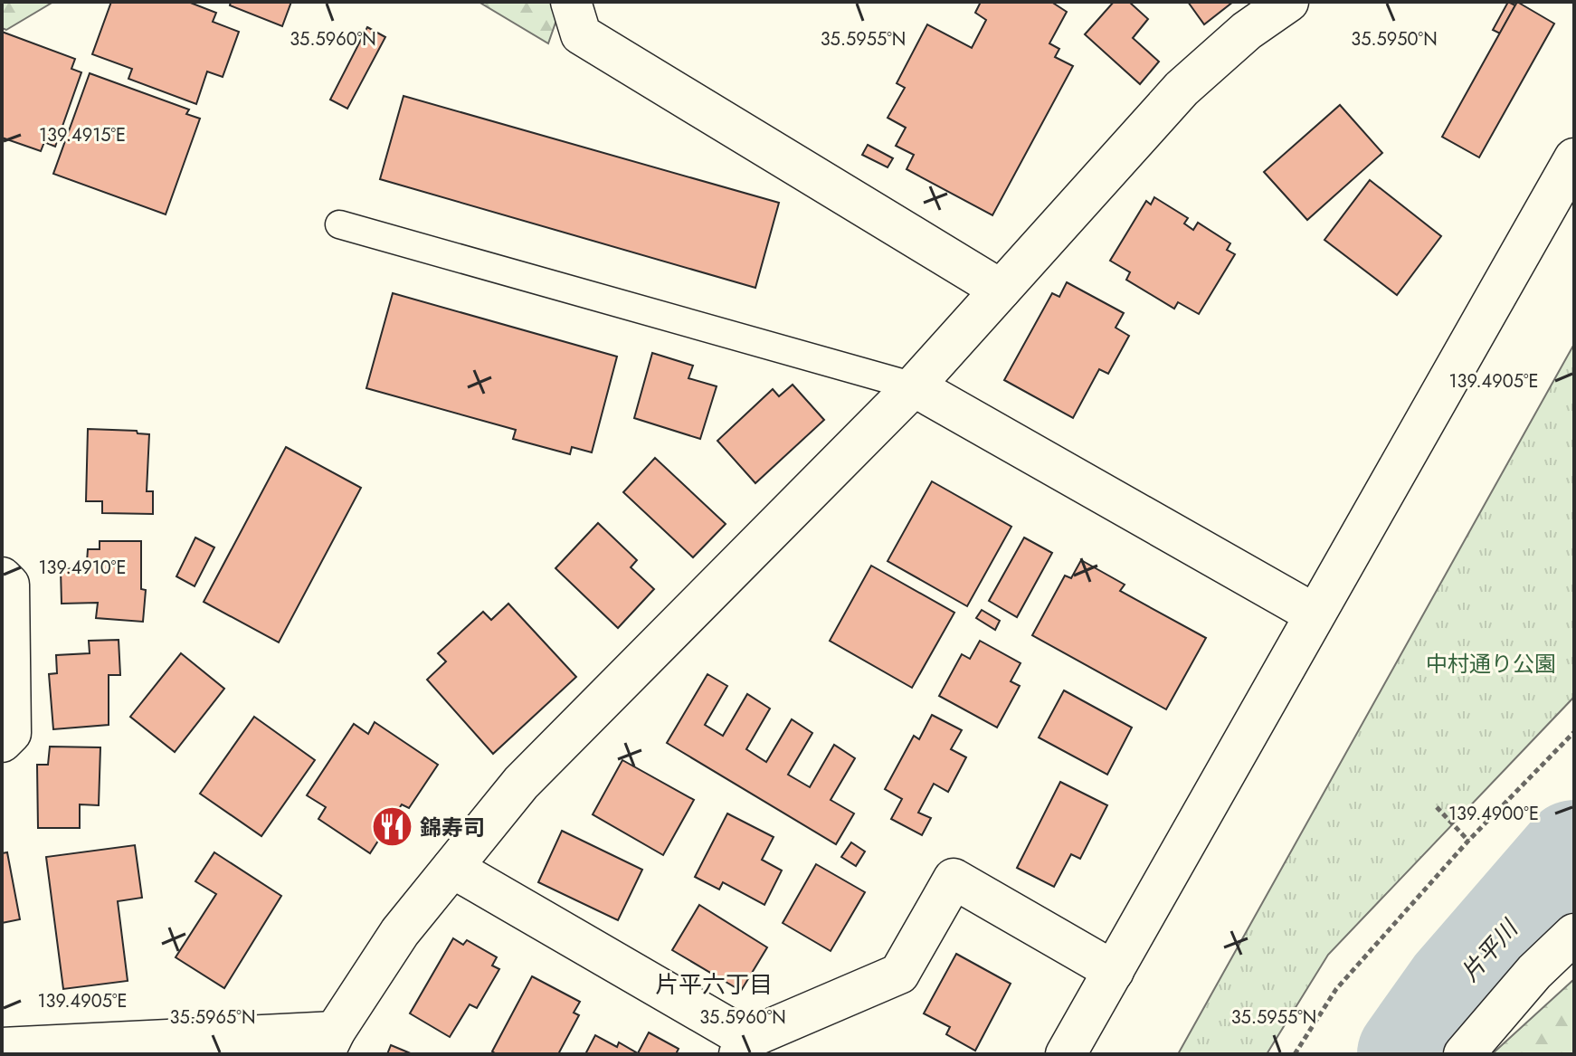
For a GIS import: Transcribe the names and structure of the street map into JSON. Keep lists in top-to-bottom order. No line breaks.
{"districts":["片平六丁目"],"water":["片平川"],"parks":["中村通り公園"],"places":{"restaurant":["錦寿司"]},"coordinates":["35.5960°N","35.5955°N","35.5950°N","139.4915°E","139.4905°E","139.4910°E","139.4900°E","35.5965°N"]}
